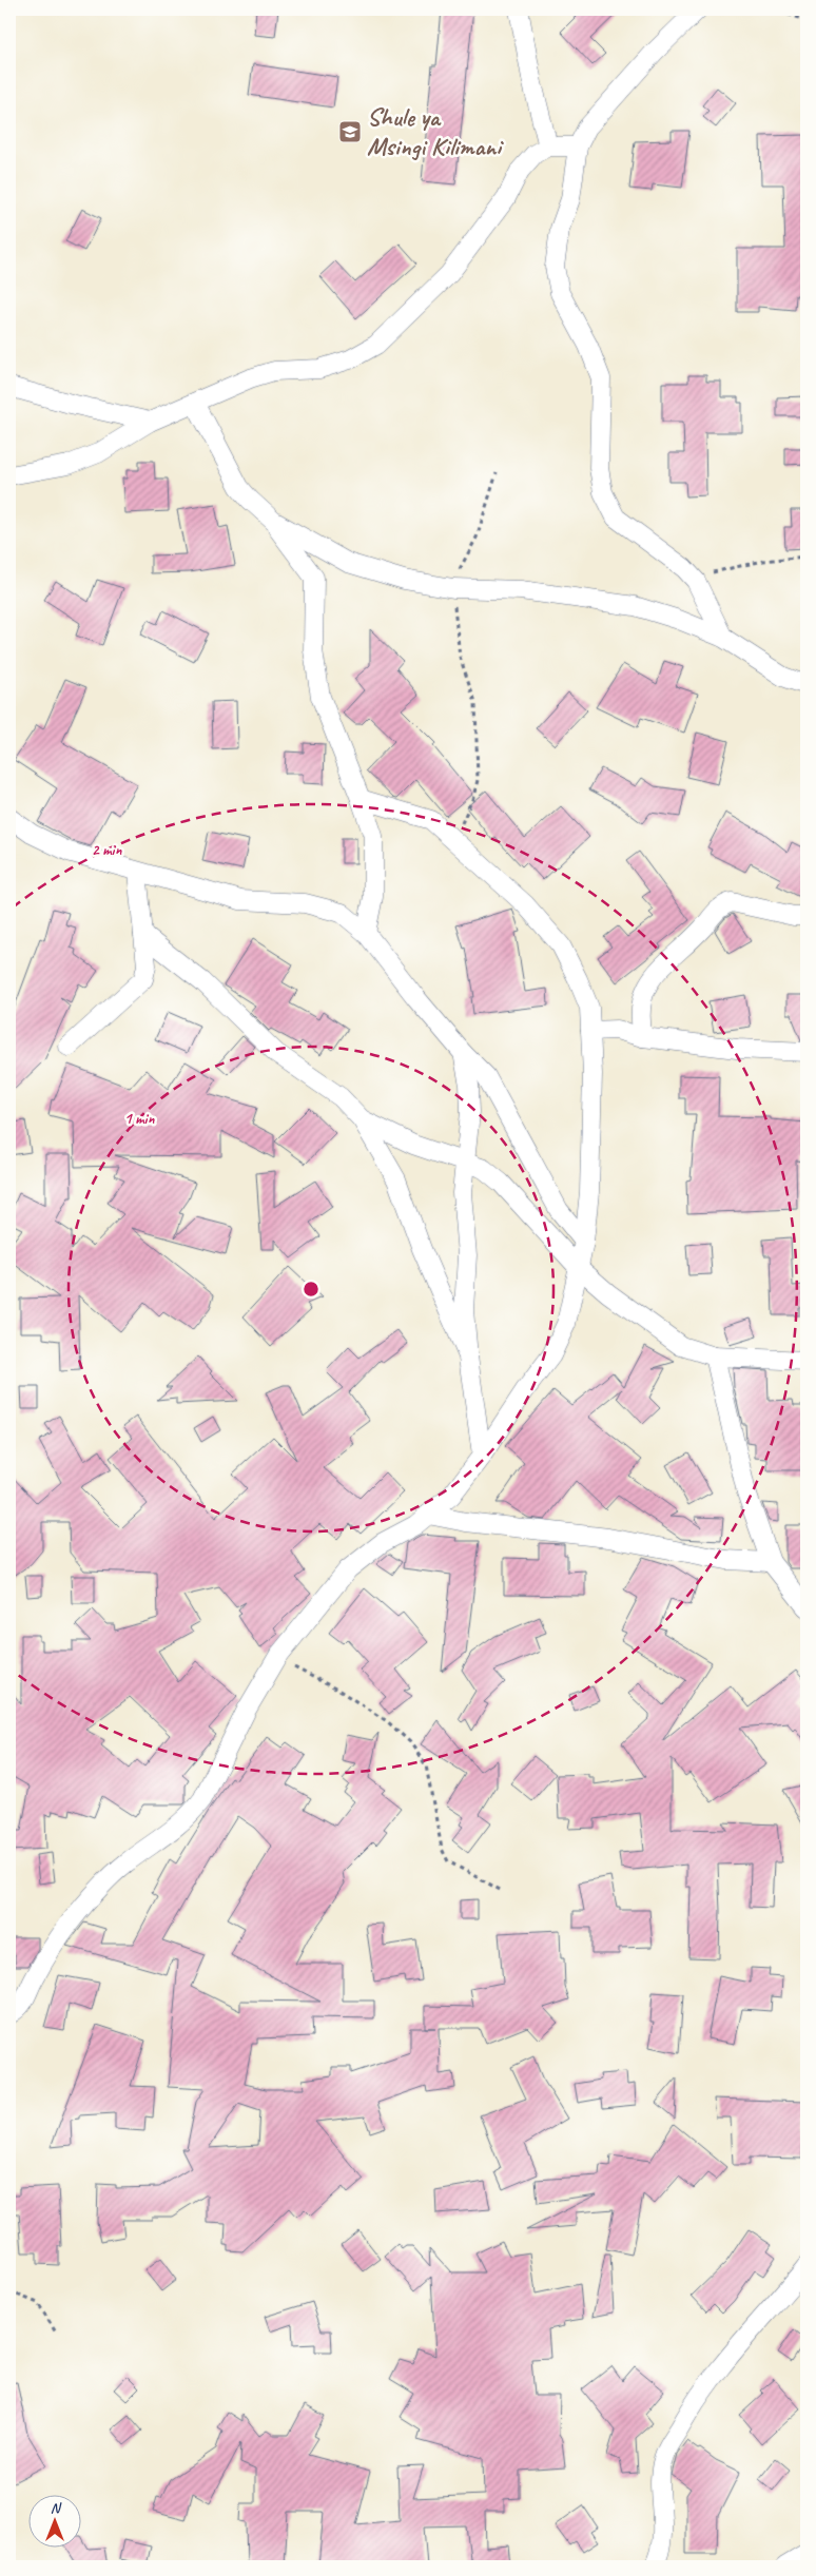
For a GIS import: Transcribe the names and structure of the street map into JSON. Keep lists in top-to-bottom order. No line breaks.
{"places":{"school or university":["Shule ya Msingi Kilimani"]},"north":"top","rings":["2 min","1 min"]}
